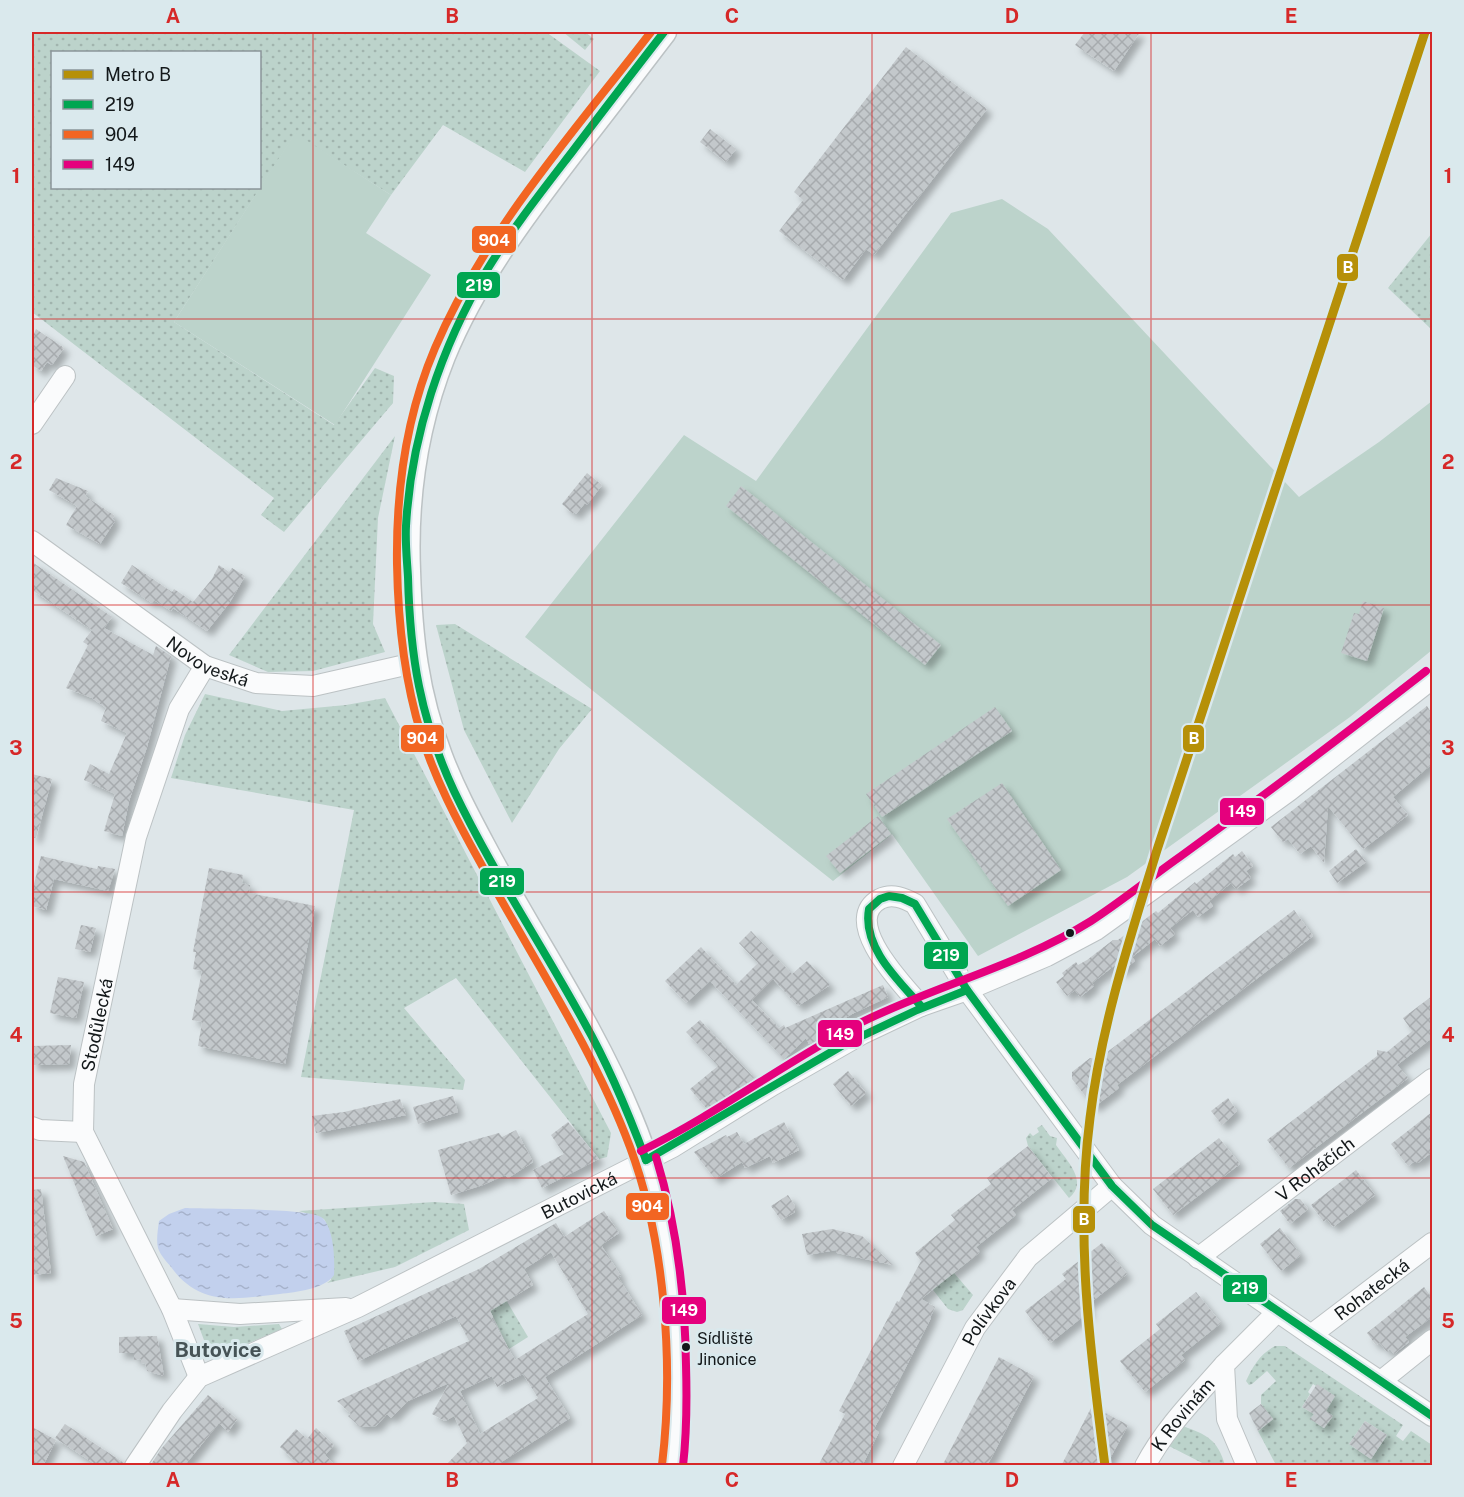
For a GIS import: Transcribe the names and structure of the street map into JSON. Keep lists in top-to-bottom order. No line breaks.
{"streets":{"street":["Novoveská","Stodůlecká","V Roháčích","Butovická","Rohatecká","Polívkova","K Rovinám"]},"crossings":[["Novoveská","Stodůlecká"],["Stodůlecká","Butovická"]],"districts":["Butovice"],"places":["Sídliště Jinonice"],"lines":["metro line B","transit line 219","transit line 904","transit line 149"],"legend":["Metro B","219","904","149"],"grid":{"columns":["A","B","C","D","E"],"rows":["1","2","3","4","5"]}}
